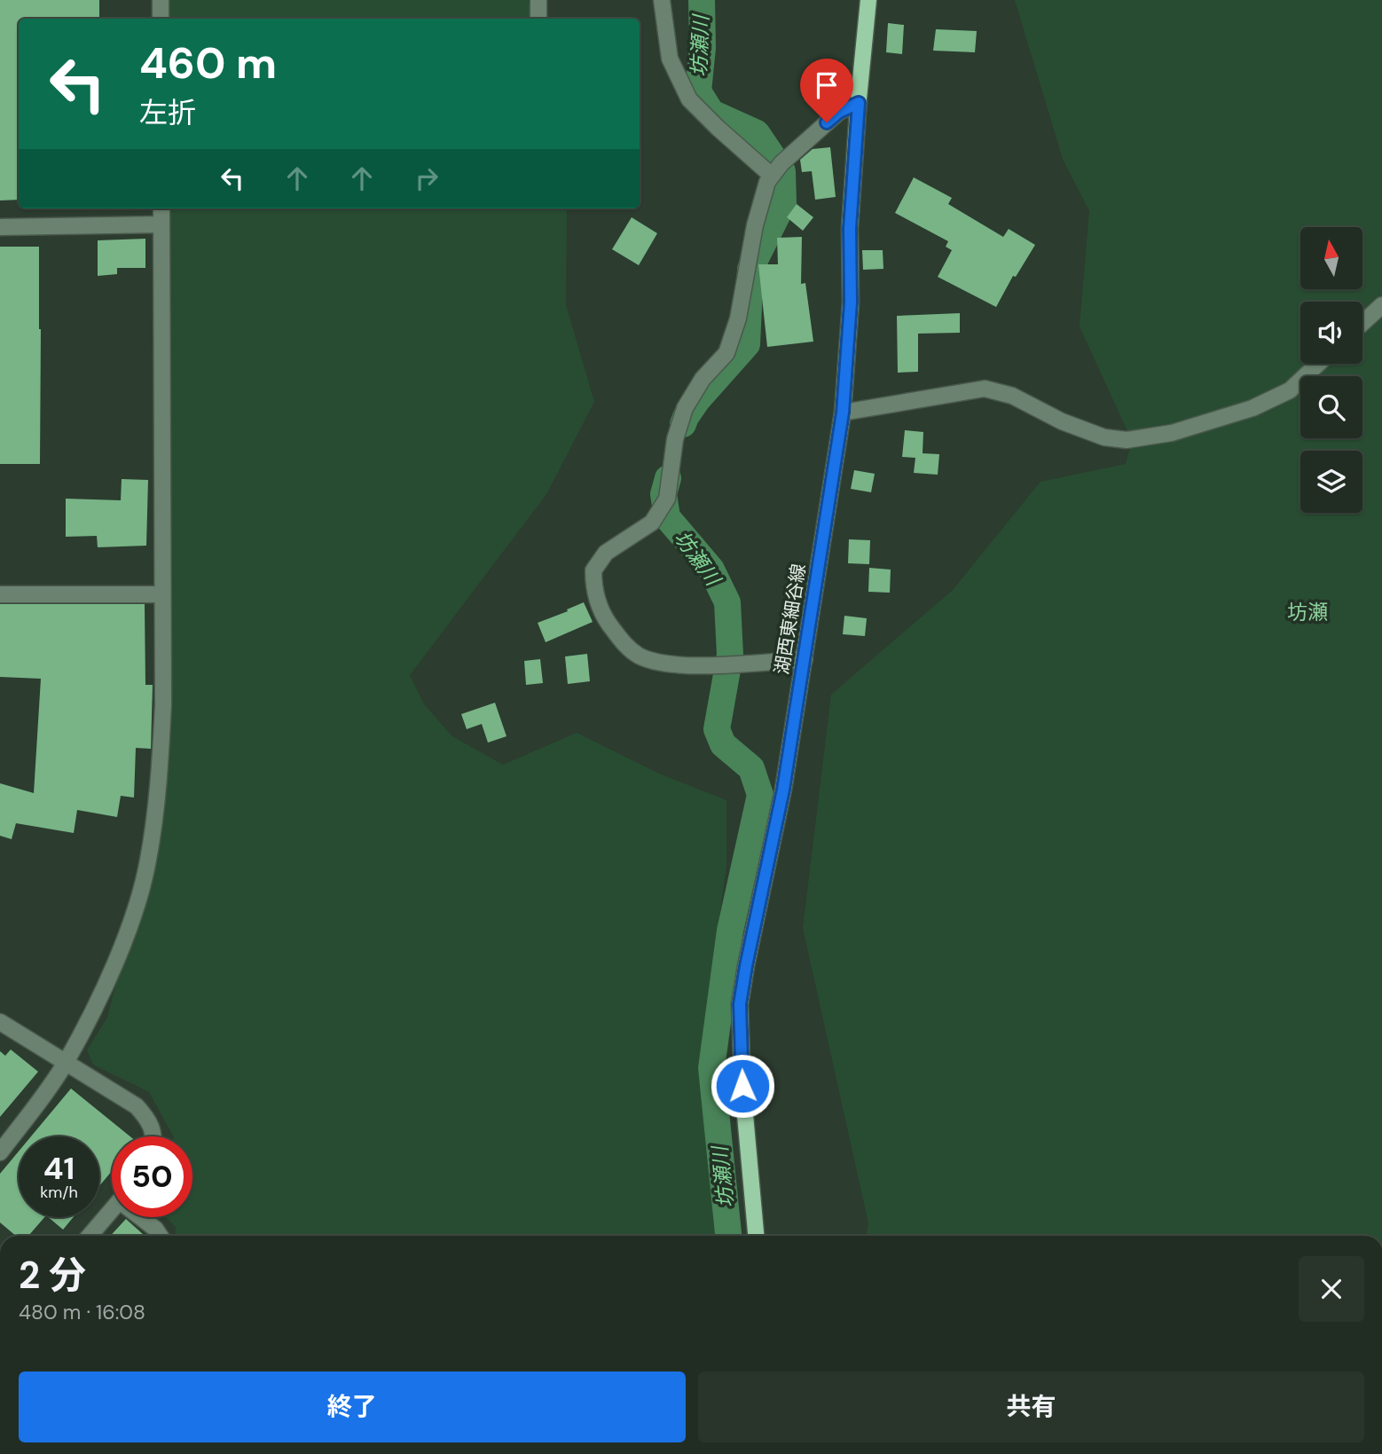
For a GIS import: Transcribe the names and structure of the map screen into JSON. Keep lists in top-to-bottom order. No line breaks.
{"streets":{"main road":["湖西東細谷線"]},"districts":["坊瀬"],"water":["坊瀬川"],"north":"top","page":{"turn":["460 m","左折"],"speed":"41 km/h","limit":"50","heading":["2 分","480 m · 16:08"],"buttons":["終了","共有"]}}
